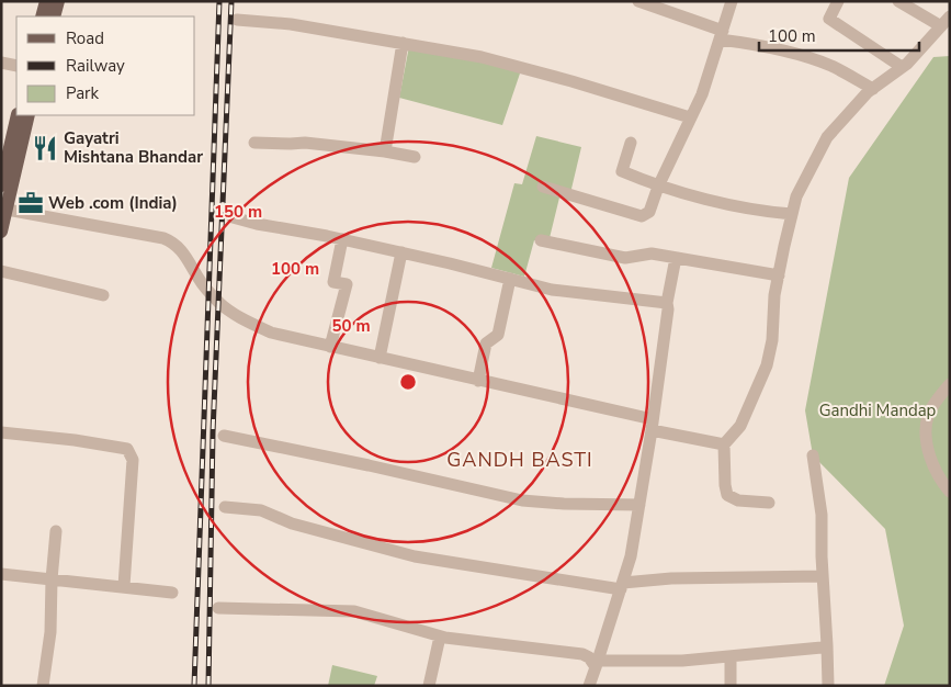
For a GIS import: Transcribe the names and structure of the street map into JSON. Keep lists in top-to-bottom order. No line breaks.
{"districts":["GANDH BASTI"],"parks":["Gandhi Mandap"],"places":{"restaurant":["Gayatri Mishtana Bhandar"],"office":["Web .com (India)"]},"legend":["Road","Railway","Park"],"scale_bar":"100 m","rings":["150 m","100 m","50 m"]}
